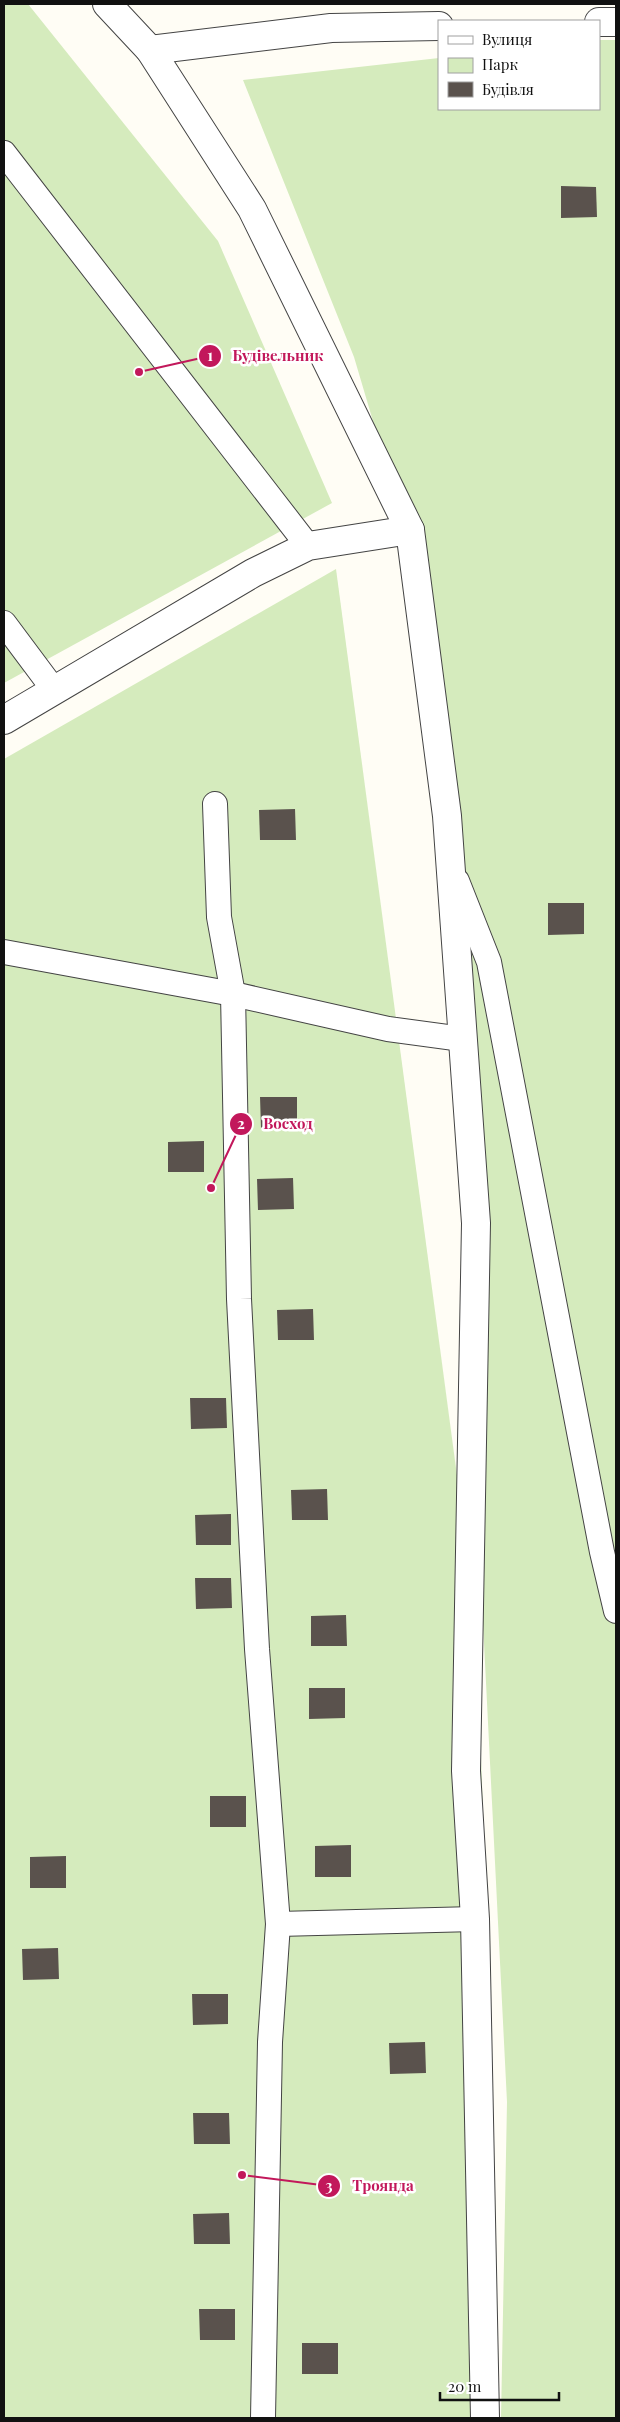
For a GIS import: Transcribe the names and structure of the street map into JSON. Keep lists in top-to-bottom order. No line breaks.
{"places":["Будівельник","Восход","Троянда"],"legend":["Вулиця","Парк","Будівля"],"scale_bar":"20 m"}
